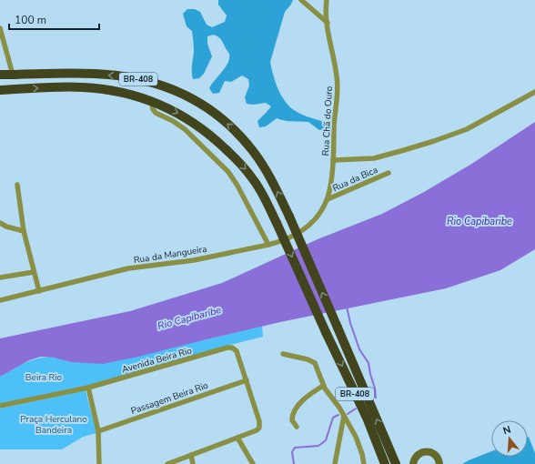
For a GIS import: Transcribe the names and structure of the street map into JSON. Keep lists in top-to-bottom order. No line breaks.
{"streets":{"highway":["BR-408"],"street":["Rua Chã do Ouro","Rua da Bica","Rua da Mangueira","Avenida Beira Rio","Passagem Beira Rio"]},"crossings":[["Rua Chã do Ouro","Rua da Bica"],["Rua Chã do Ouro","Rua da Mangueira"],["Rua da Bica","Rua da Mangueira"],["Avenida Beira Rio","Passagem Beira Rio"]],"water":["Rio Capibaribe"],"parks":["Beira Rio","Praça Herculano Bandeira"],"scale_bar":"100 m","north":"top"}
